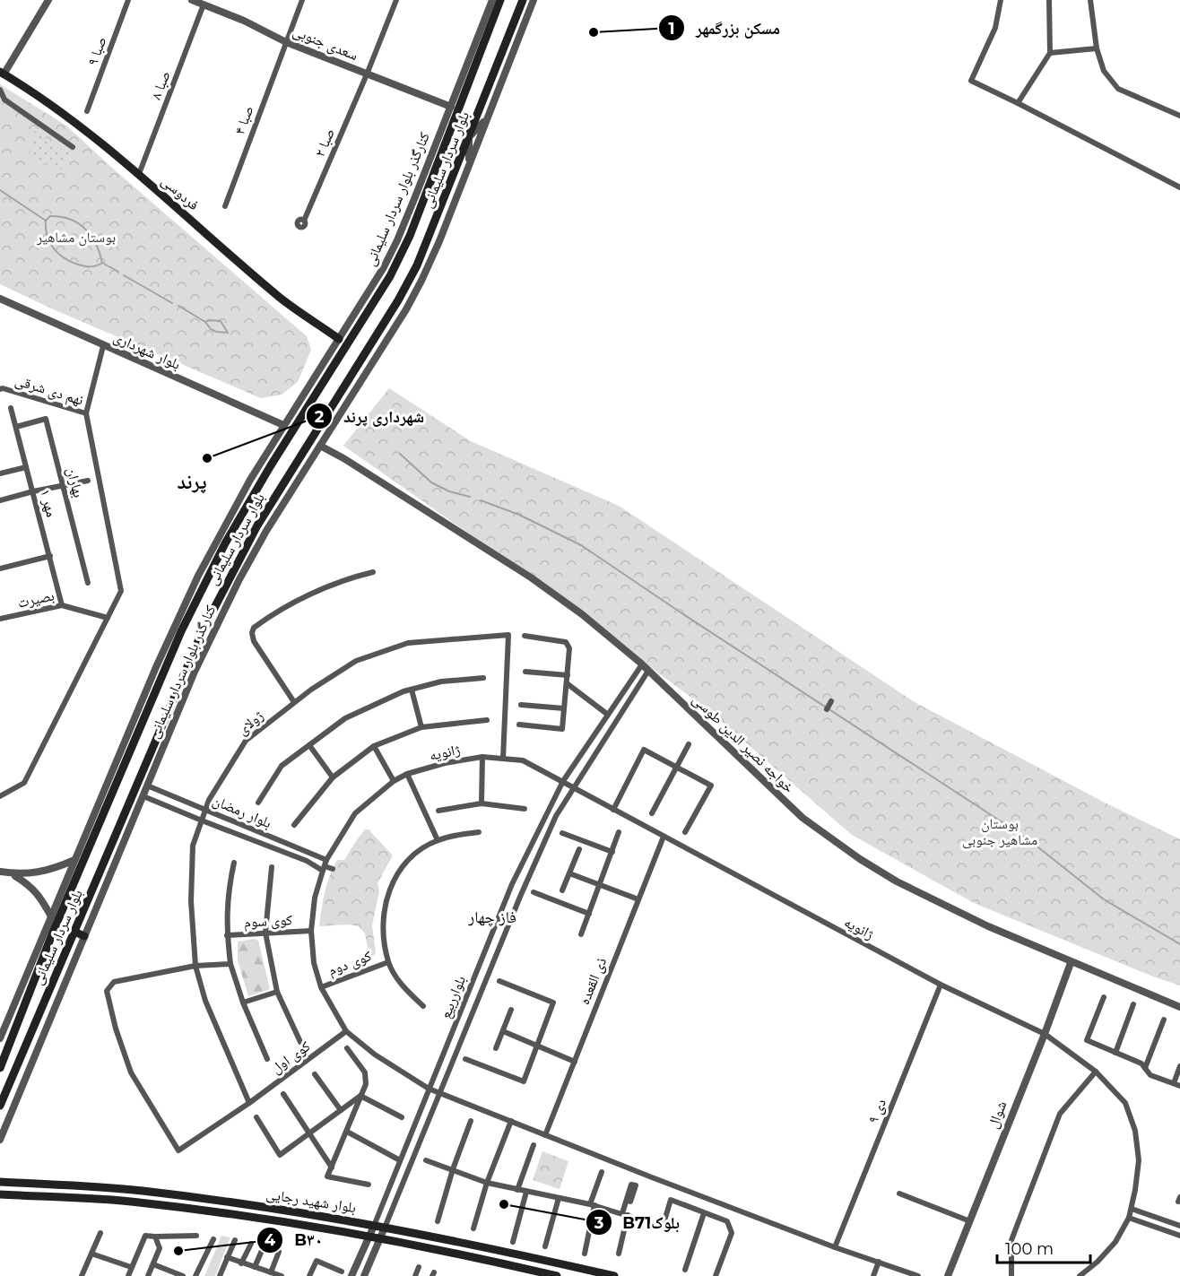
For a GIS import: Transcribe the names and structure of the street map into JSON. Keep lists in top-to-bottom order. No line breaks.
{"streets":{"main road":["بلوار سردار سلیمانی","فردوسی","بلوار شهید رجایی"],"street":["سعدی جنوبی","صبا ۹","صبا ۸","صبا ۴","صبا ۲","کنارگذر بلوار سردار سلیمانی","بلوار شهرداری","نهم دی شرقی","بهاران","مهر ۱","بصیرت","ژولای","خواجه نصیر الدین طوسی","ژانویه","بلوار رمضان","کوی سوم","کوی دوم","ذی القعده","بلوارربیع","کوی اول","۹ دی","شوال"]},"crossings":[["سعدی جنوبی","صبا ۸"],["سعدی جنوبی","صبا ۴"],["سعدی جنوبی","صبا ۲"],["سعدی جنوبی","کنارگذر بلوار سردار سلیمانی"],["صبا ۸","فردوسی"],["فردوسی","کنارگذر بلوار سردار سلیمانی"],["کنارگذر بلوار سردار سلیمانی","بلوار شهرداری"],["کنارگذر بلوار سردار سلیمانی","خواجه نصیر الدین طوسی"],["کنارگذر بلوار سردار سلیمانی","بلوار رمضان"],["بلوار شهرداری","نهم دی شرقی"],["بهاران","مهر ۱"],["مهر ۱","بصیرت"],["ژولای","ژانویه"],["ژولای","بلوار رمضان"],["ژولای","کوی اول"],["خواجه نصیر الدین طوسی","بلوارربیع"],["خواجه نصیر الدین طوسی","شوال"],["ژانویه","بلوار رمضان"],["ژانویه","کوی سوم"],["ژانویه","کوی دوم"],["ژانویه","ذی القعده"],["ژانویه","بلوارربیع"],["ژانویه","کوی اول"],["ژانویه","۹ دی"],["ژانویه","شوال"],["بلوارربیع","بلوار شهید رجایی"]],"districts":["پرند","فاز چهار"],"parks":["بوستان مشاهیر","بوستان مشاهیر جنوبی"],"places":["مسکن بزرگمهر","شهرداری پرند","B71بلوک","B۳۰"],"scale_bar":"100 m"}
